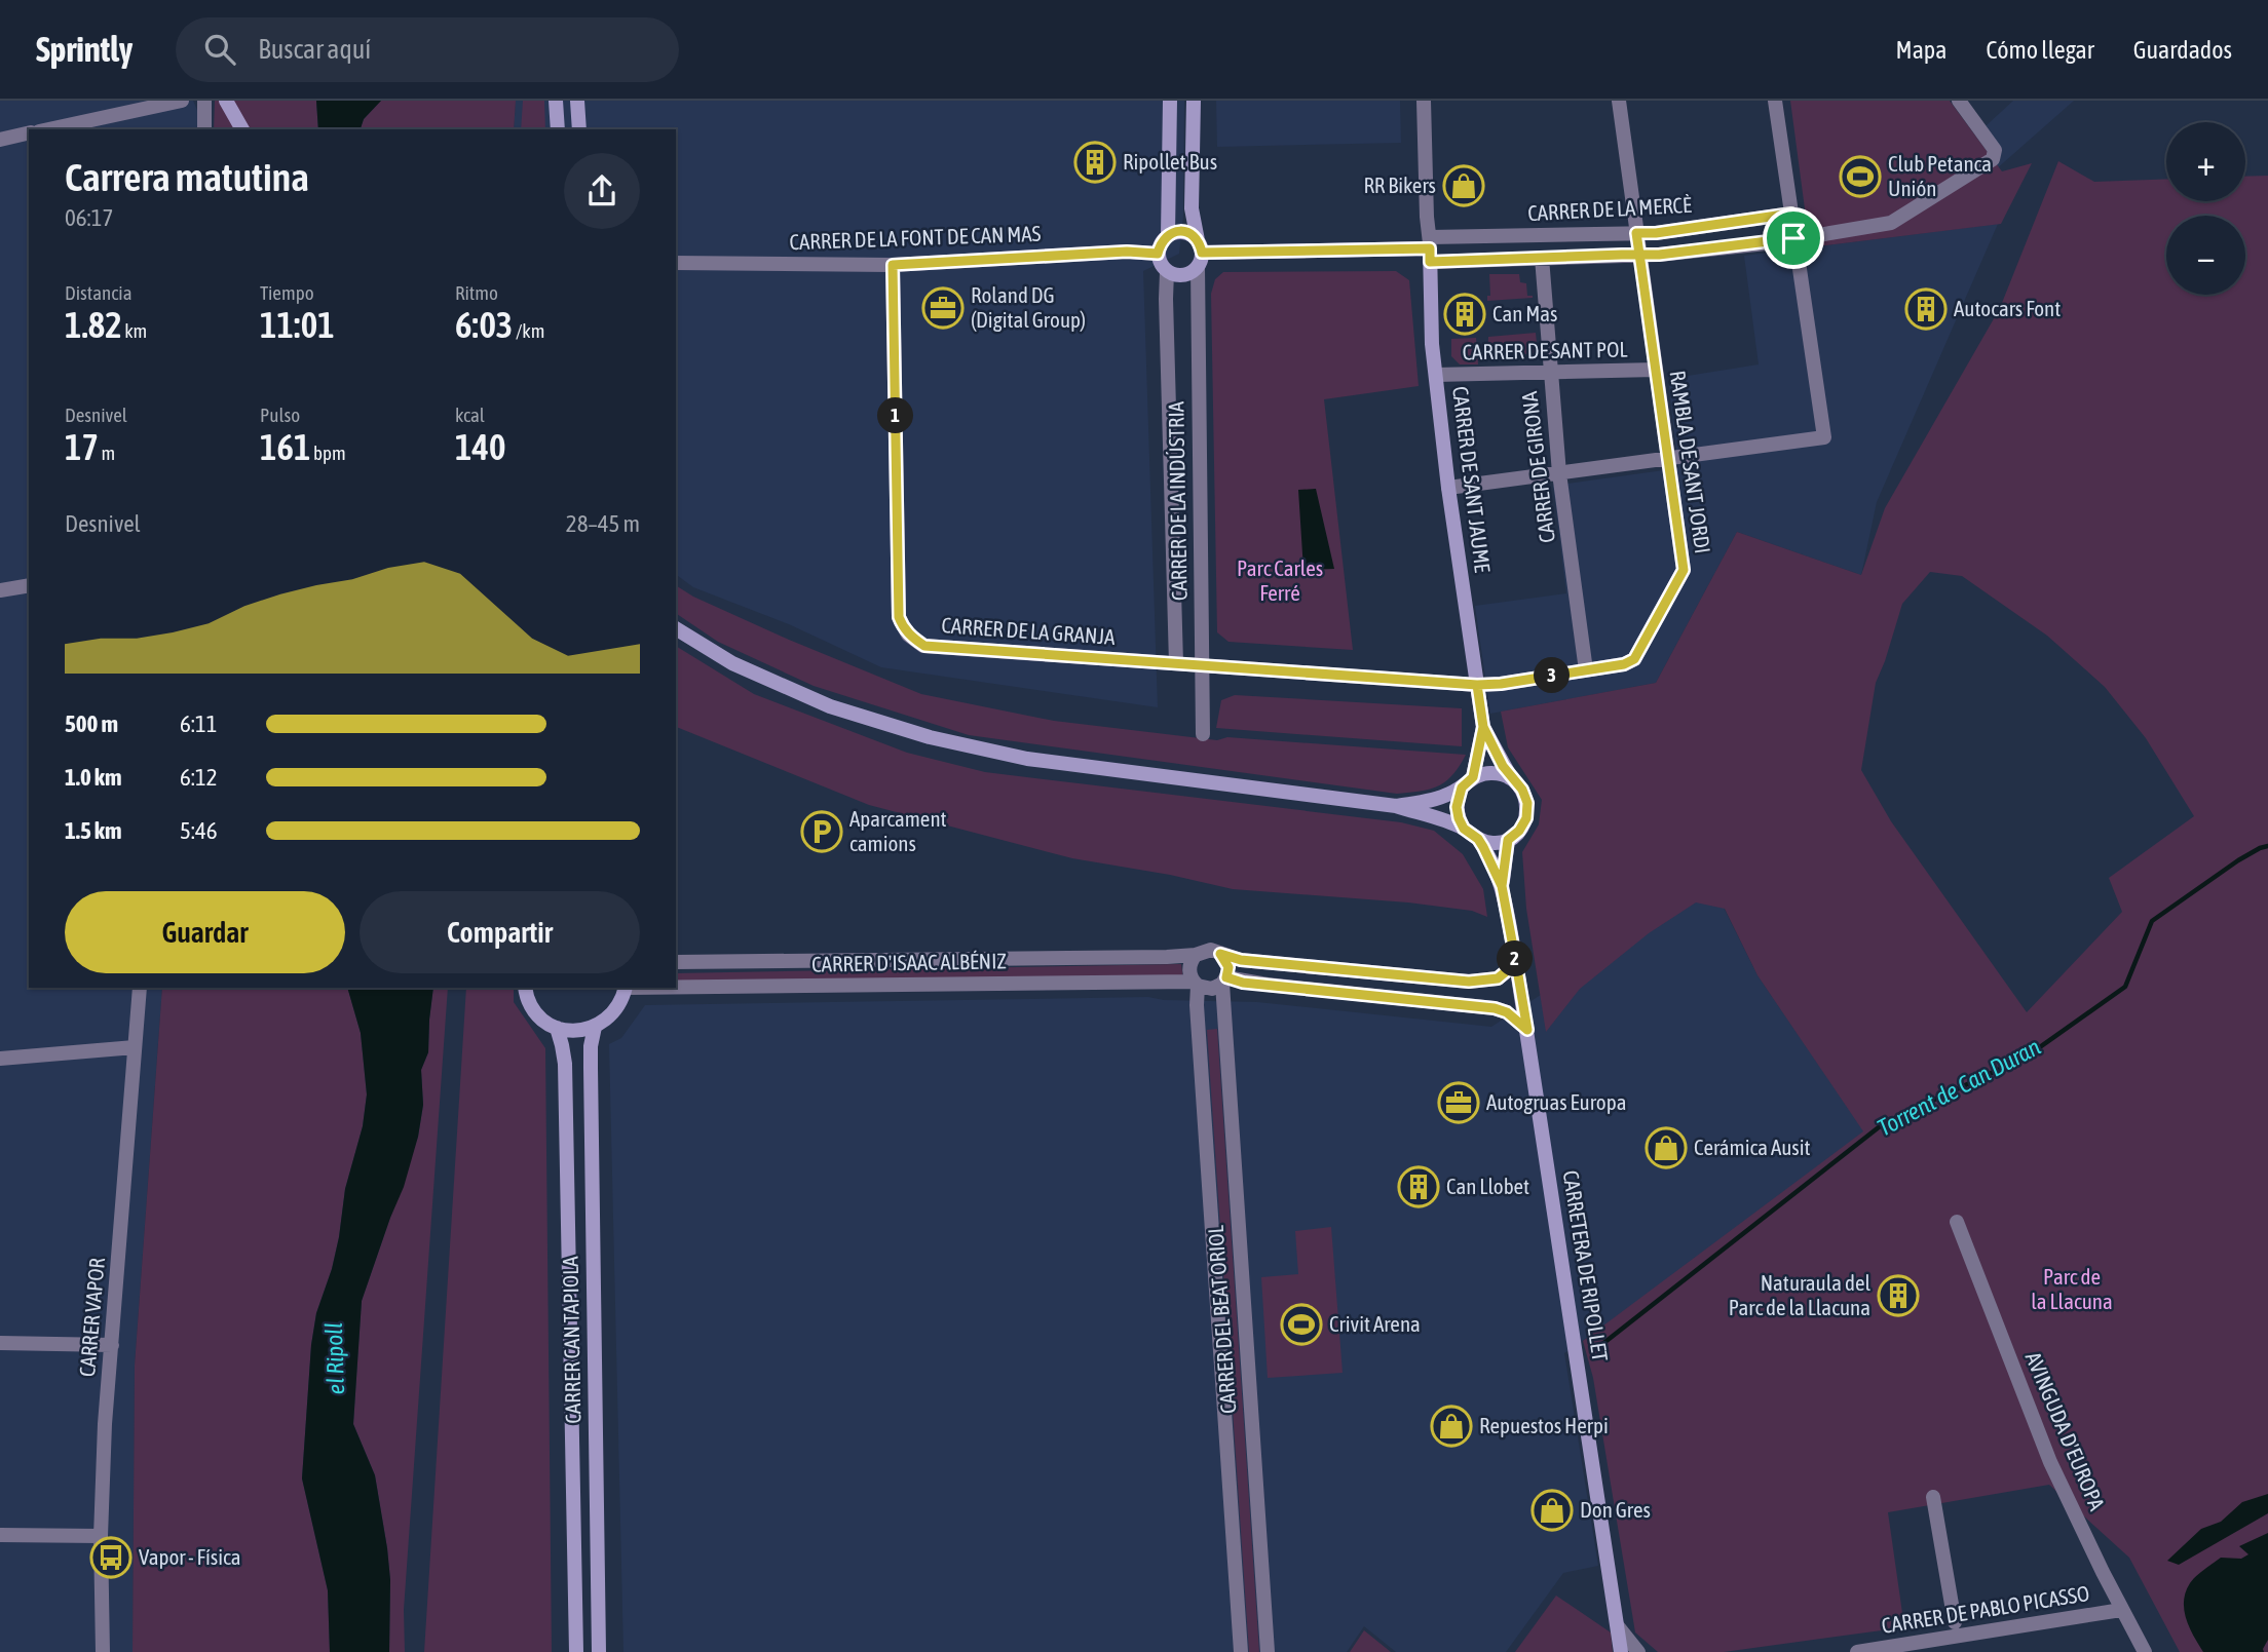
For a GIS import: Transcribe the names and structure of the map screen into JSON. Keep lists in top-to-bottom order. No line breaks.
{"streets":{"street":["CARRER DE LA MERCÈ","CARRER DE LA FONT DE CAN MAS","CARRER DE SANT POL","RAMBLA DE SANT JORDI","CARRER DE GIRONA","CARRER DE SANT JAUME","CARRER DE LA INDÚSTRIA","CARRER DE LA GRANJA","CARRER D'ISAAC ALBÉNIZ","CARRETERA DE RIPOLLET","CARRER VAPOR","CARRER DEL BEAT ORIOL","CARRER CAN TAPIOLA","AVINGUDA D'EUROPA","CARRER DE PABLO PICASSO"]},"crossings":[["CARRER DE LA MERCÈ","RAMBLA DE SANT JORDI"],["CARRER DE LA MERCÈ","CARRER DE GIRONA"],["CARRER DE LA MERCÈ","CARRER DE SANT JAUME"],["CARRER DE LA FONT DE CAN MAS","CARRER DE LA INDÚSTRIA"],["CARRER DE LA FONT DE CAN MAS","CARRER DE LA GRANJA"],["CARRER DE SANT POL","RAMBLA DE SANT JORDI"],["CARRER DE SANT POL","CARRER DE GIRONA"],["CARRER DE SANT POL","CARRER DE SANT JAUME"],["RAMBLA DE SANT JORDI","CARRER DE GIRONA"],["RAMBLA DE SANT JORDI","CARRER DE SANT JAUME"],["RAMBLA DE SANT JORDI","CARRER DE LA GRANJA"],["CARRER DE SANT JAUME","CARRER DE LA GRANJA"],["CARRER DE SANT JAUME","CARRETERA DE RIPOLLET"],["CARRER DE LA INDÚSTRIA","CARRER DE LA GRANJA"],["CARRER D'ISAAC ALBÉNIZ","CARRETERA DE RIPOLLET"],["CARRER D'ISAAC ALBÉNIZ","CARRER DEL BEAT ORIOL"],["AVINGUDA D'EUROPA","CARRER DE PABLO PICASSO"]],"water":["Torrent de Can Duran","el Ripoll"],"parks":["Parc Carles Ferré","Parc de la Llacuna"],"places":{"building":["Ripollet Bus","Autocars Font","Can Mas","Can Llobet","Naturaula del Parc de la Llacuna"],"sports":["Club Petanca Unión","Crivit Arena"],"shop":["RR Bikers","Cerámica Ausit","Repuestos Herpi","Don Gres"],"office":["Roland DG (Digital Group)","Autogruas Europa"],"parking":["Aparcament camions"],"bus stop":["Vapor - Física"]},"page":{"header":"Sprintly","search":"Buscar aquí","nav":["Mapa","Cómo llegar","Guardados"],"map_buttons":["+","−"],"heading":["Carrera matutina","06:17"],"stats":[["Distancia","1.82 km"],["Tiempo","11:01"],["Ritmo","6:03 /km"],["Desnivel","17 m"],["Pulso","161 bpm"],["kcal","140"]],"pins":["1","3","2"],"chart":["Desnivel","28–45 m"],"list":[{"name":"500 m","note":"6:11"},{"name":"1.0 km","note":"6:12"},{"name":"1.5 km","note":"5:46"}],"buttons":["Guardar","Compartir"]}}
